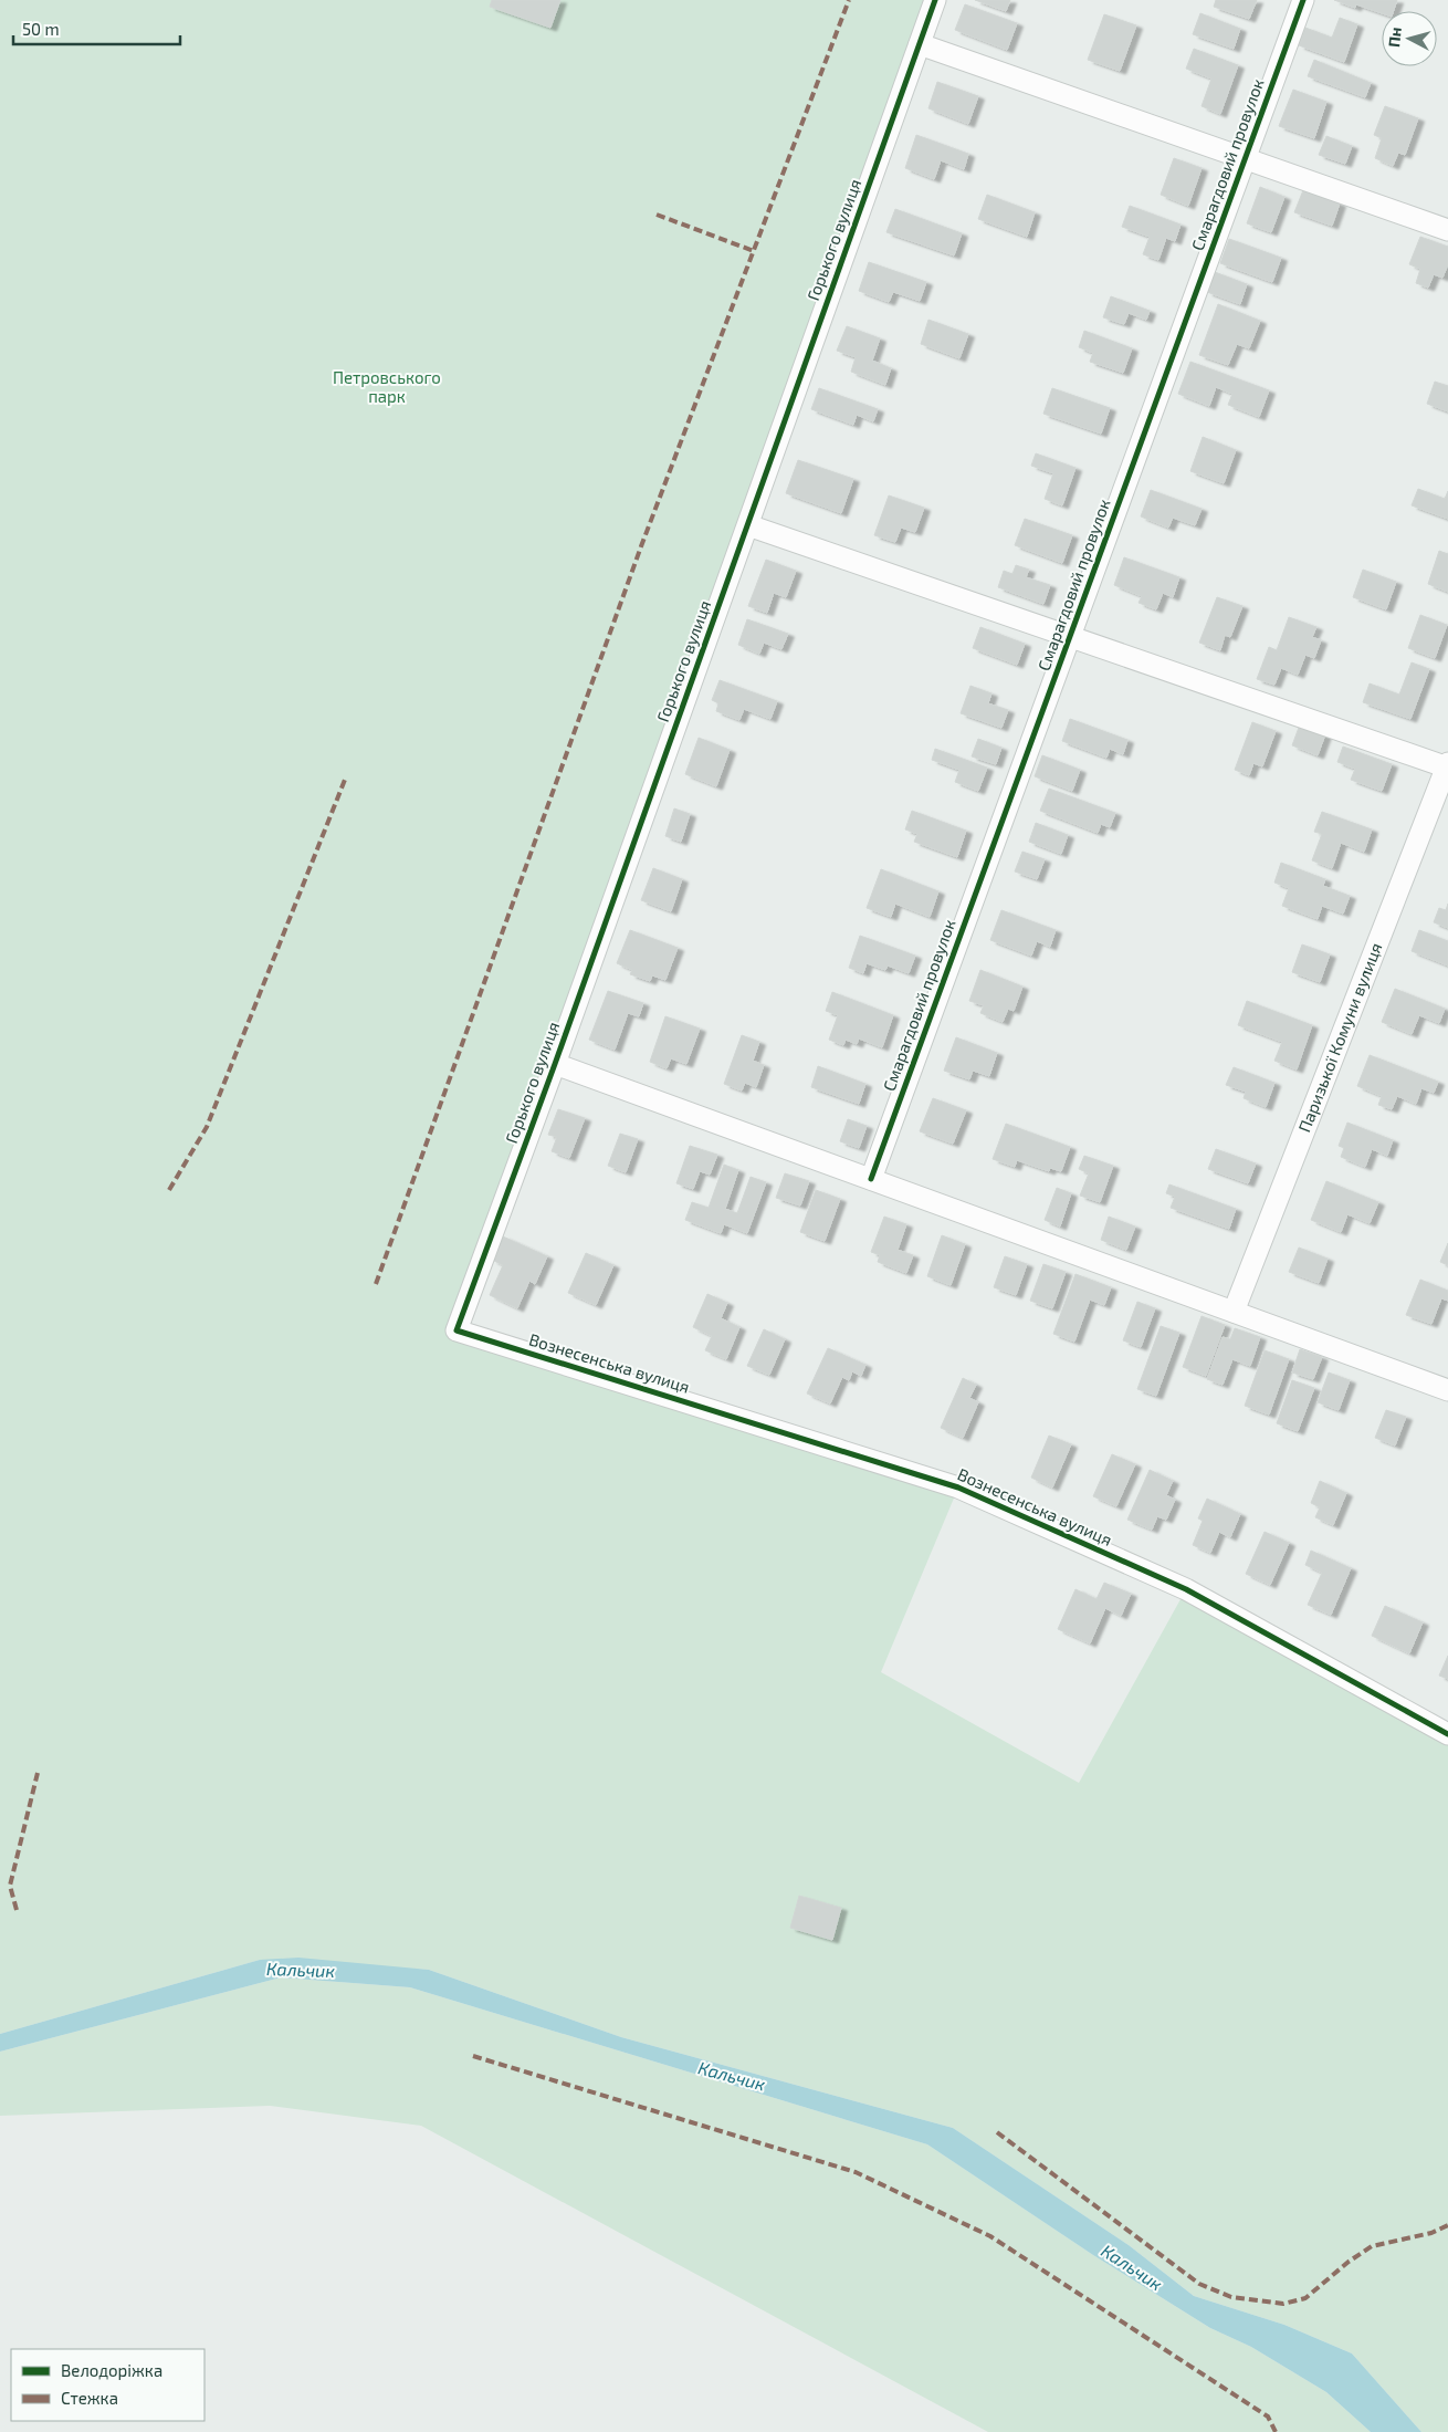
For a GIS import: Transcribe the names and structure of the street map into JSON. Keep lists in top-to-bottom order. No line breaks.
{"streets":{"street":["Смарагдовий провулок","Горького вулиця","Паризької Комуни вулиця","Вознесенська вулиця"]},"crossings":[["Горького вулиця","Вознесенська вулиця"]],"water":["Кальчик"],"parks":["Петровського парк"],"legend":["Велодоріжка","Стежка"],"scale_bar":"50 m","north":"left"}
